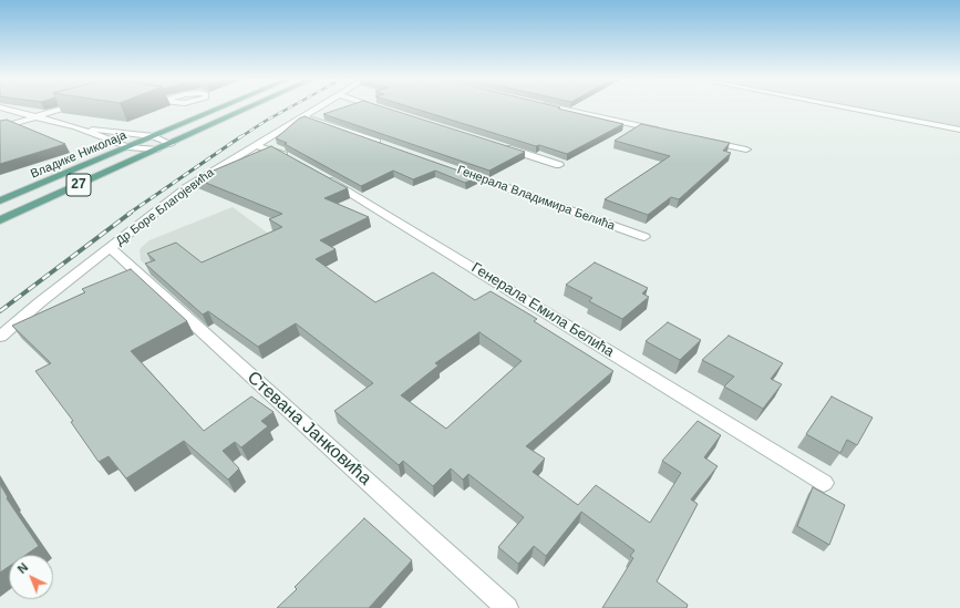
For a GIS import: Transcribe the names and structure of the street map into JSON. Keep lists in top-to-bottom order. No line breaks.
{"streets":{"main road":["Владике Николаја","27"],"street":["Генерала Владимира Белића","Др Боре Благојевића","Генерала Емила Белића","Стевана Јанковића"]},"crossings":[["Др Боре Благојевића","Стевана Јанковића"]],"north":"top left"}
